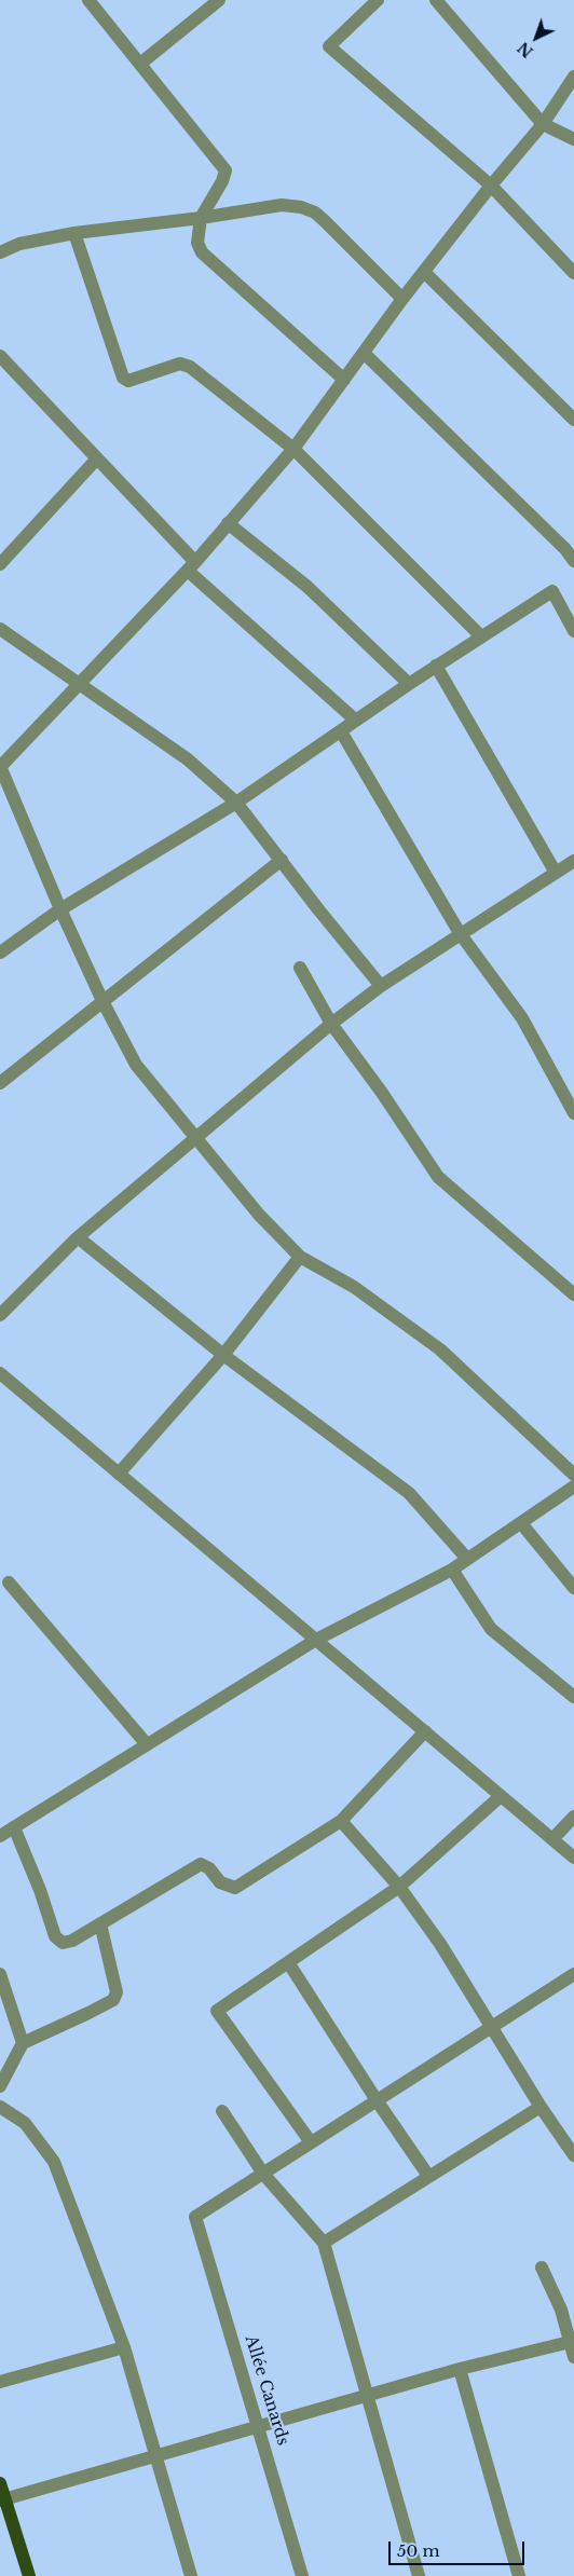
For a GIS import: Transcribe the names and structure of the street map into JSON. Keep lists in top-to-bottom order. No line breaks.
{"streets":{"street":["Allée Canards"]},"scale_bar":"50 m","north":"bottom left"}
